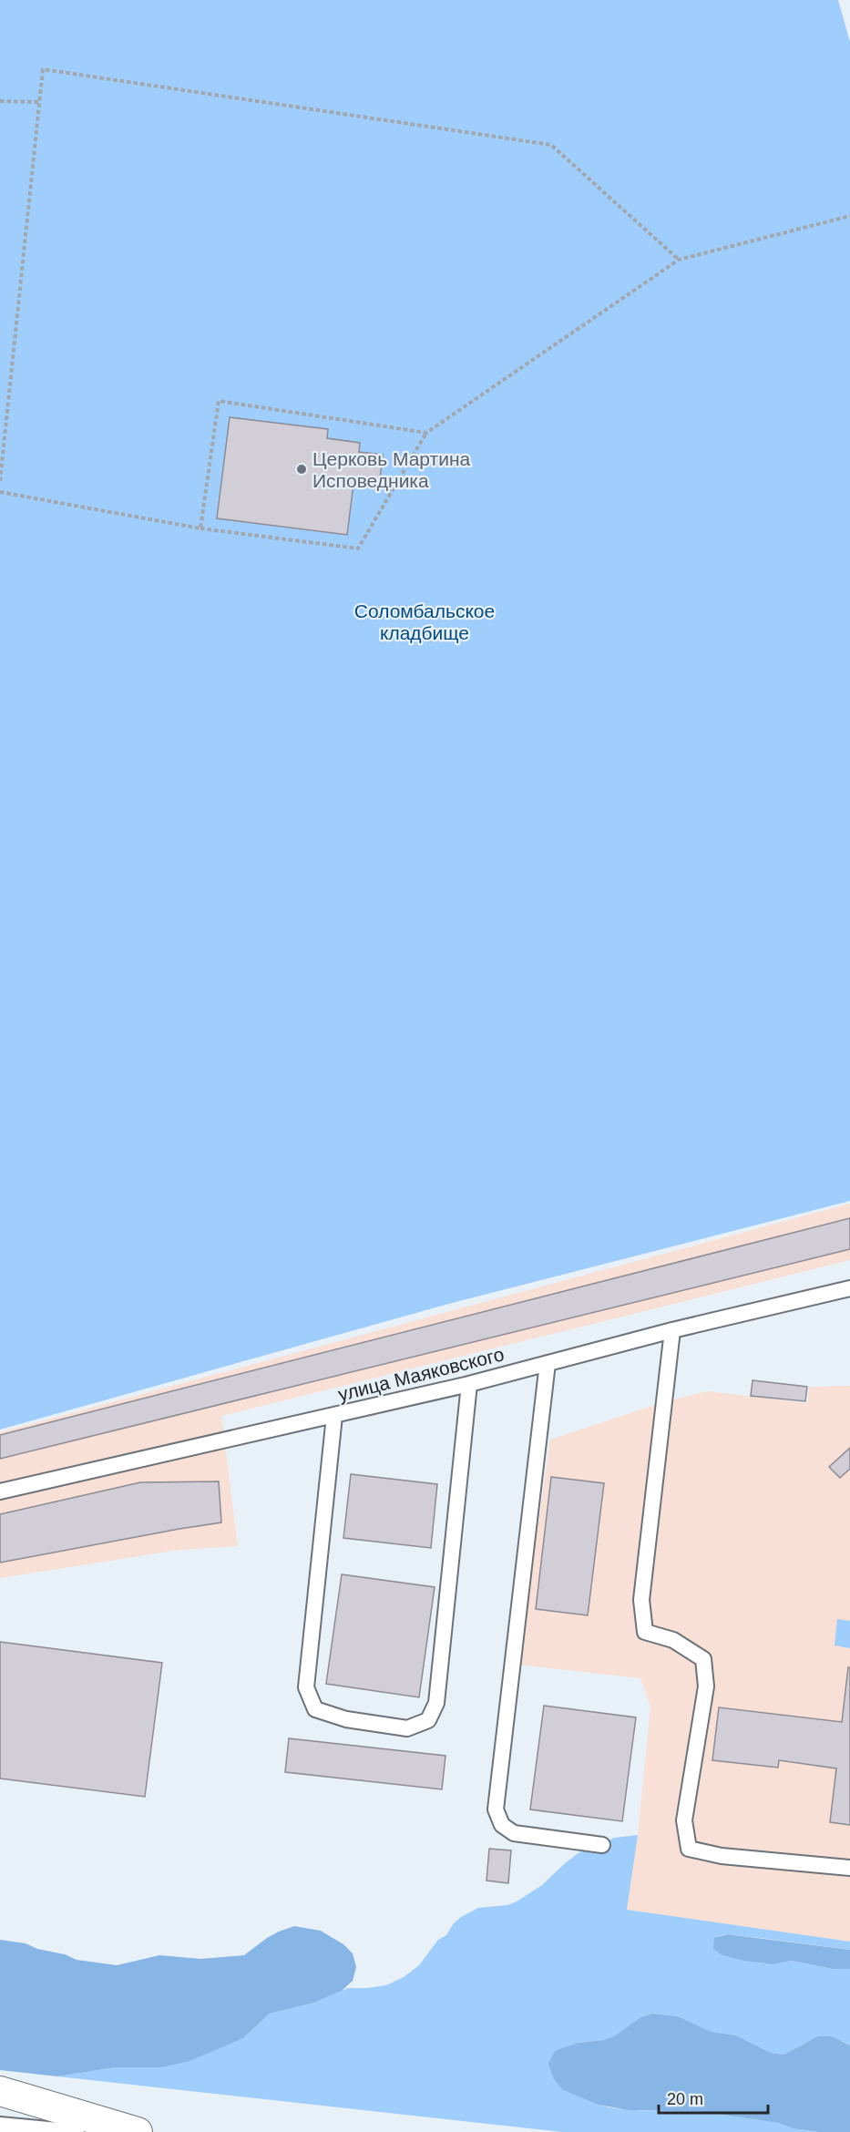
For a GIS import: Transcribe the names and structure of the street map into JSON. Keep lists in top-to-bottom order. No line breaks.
{"streets":{"lane":["улица Маяковского"]},"parks":["Соломбальское кладбище"],"places":["Церковь Мартина Исповедника"],"scale_bar":"20 m"}
